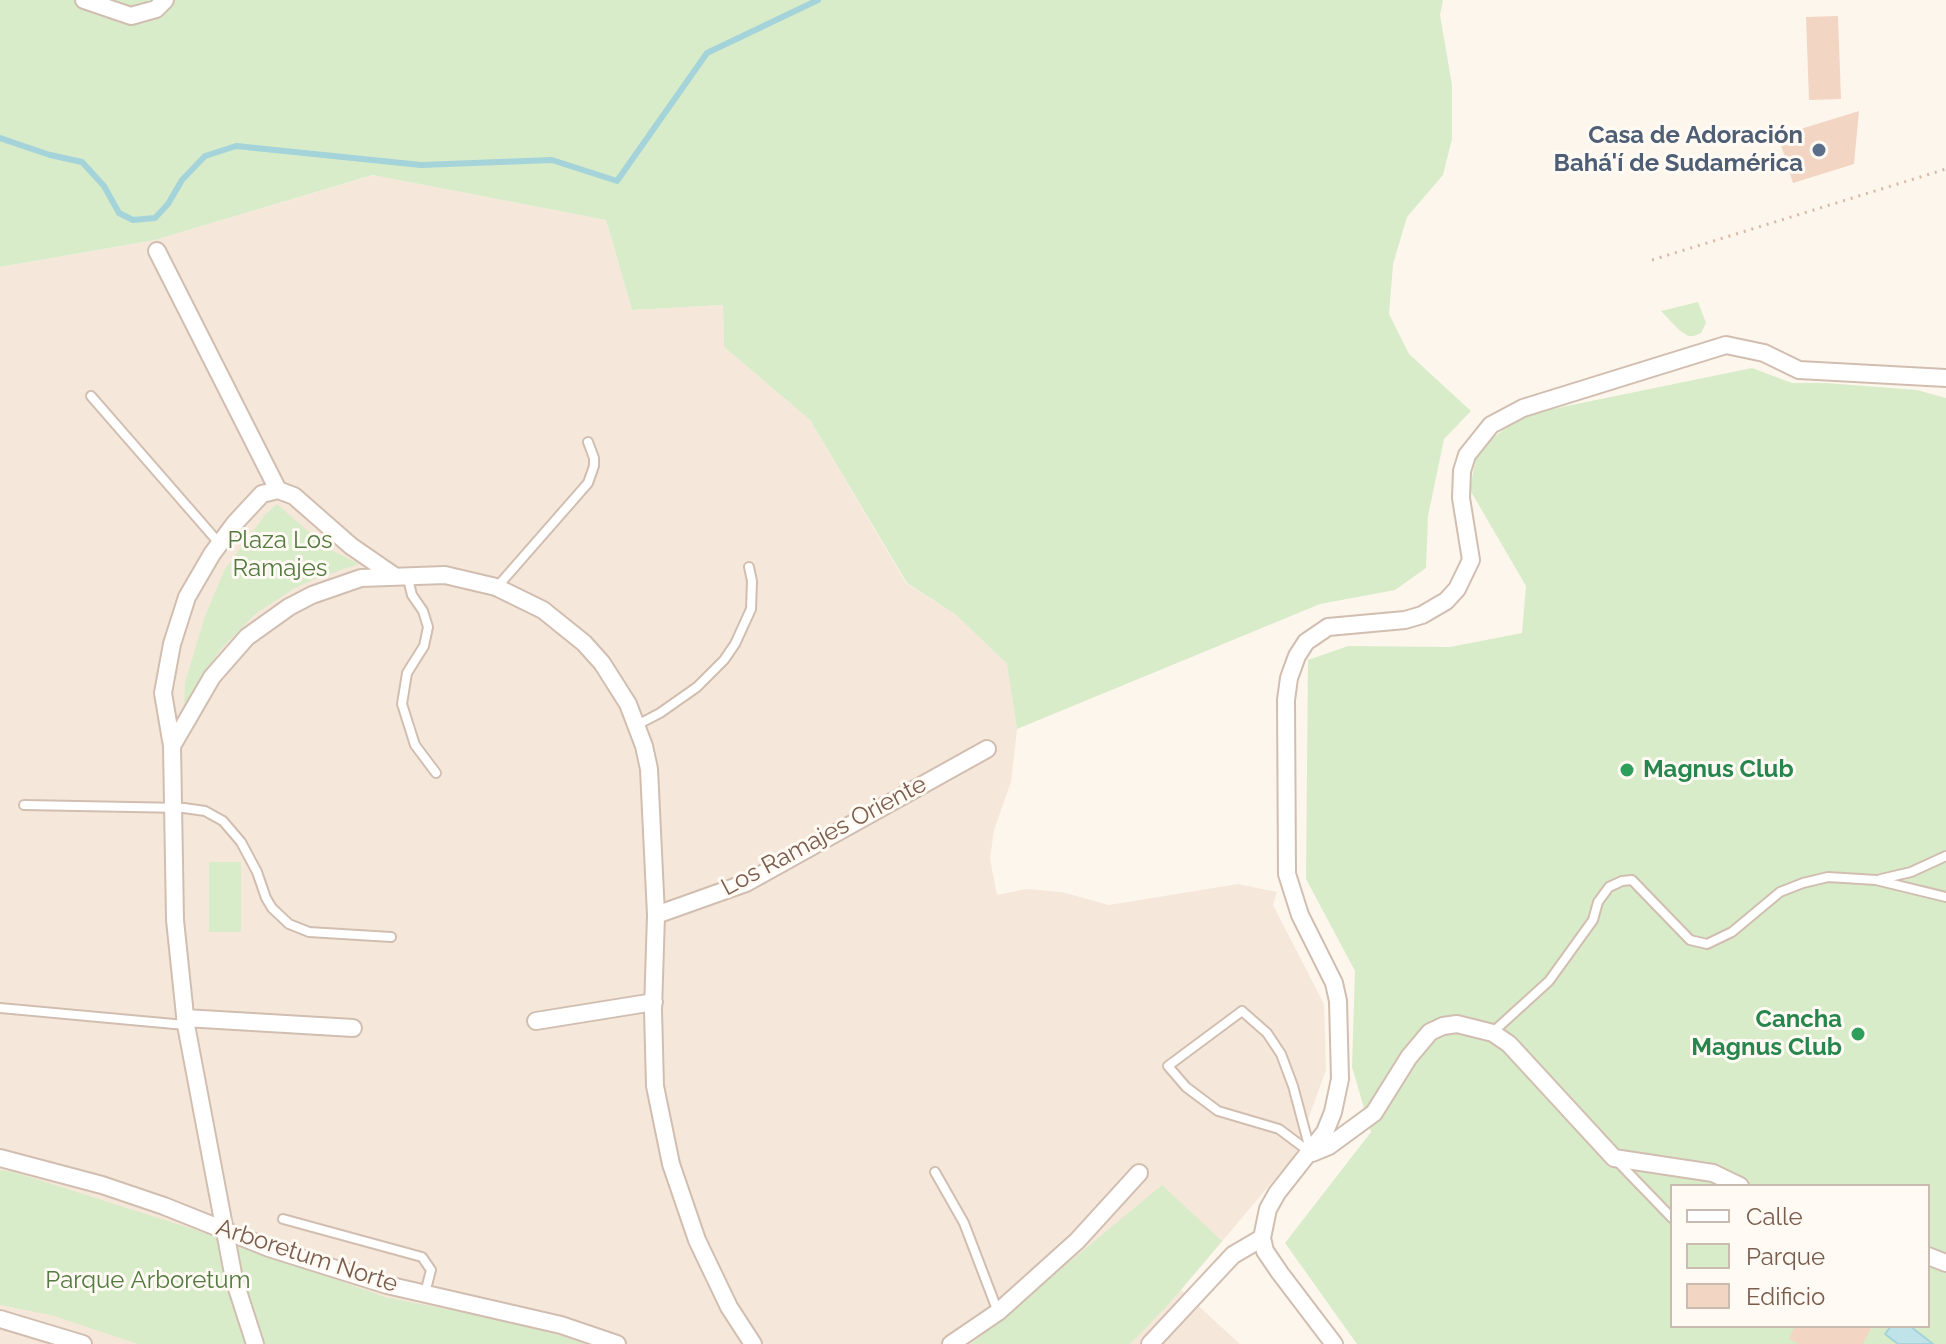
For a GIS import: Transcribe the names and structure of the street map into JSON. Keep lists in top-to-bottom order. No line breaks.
{"streets":{"street":["Los Ramajes Oriente","Arboretum Norte"]},"parks":["Plaza Los Ramajes","Parque Arboretum"],"places":["Casa de Adoración Bahá'í de Sudamérica","Magnus Club","Cancha Magnus Club"],"legend":["Calle","Parque","Edificio"]}
